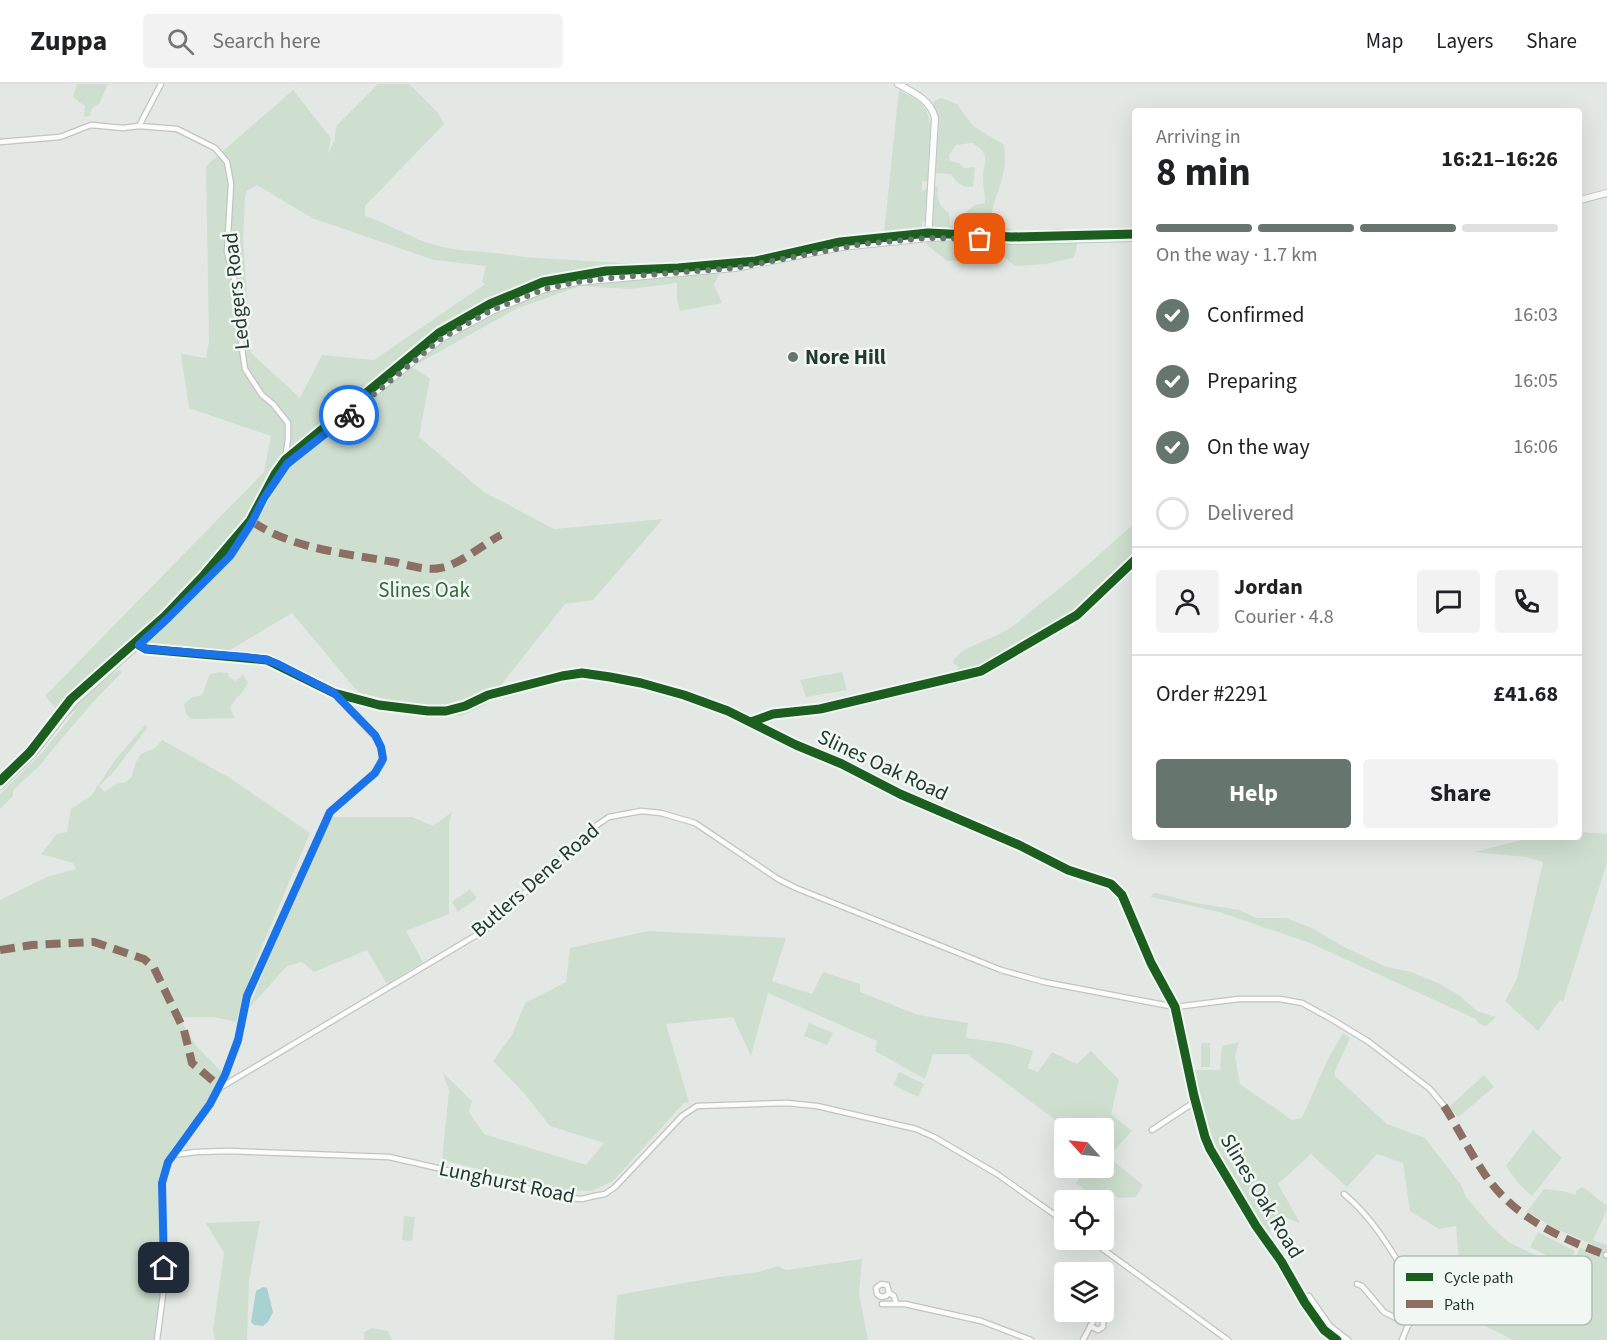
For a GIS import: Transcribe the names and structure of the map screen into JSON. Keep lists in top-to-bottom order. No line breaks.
{"streets":{"street":["Ledgers Road","Slines Oak Road","Butlers Dene Road","Lunghurst Road"]},"crossings":[["Slines Oak Road","Butlers Dene Road"]],"parks":["Slines Oak"],"places":["Nore Hill"],"legend":["Cycle path","Path"],"north":"top left","page":{"header":"Zuppa","search":"Search here","nav":["Map","Layers","Share"],"heading":["8 min","Arriving in","16:21–16:26"],"panel":["Jordan","Courier · 4.8","Order #2291","£41.68"],"bar":"On the way · 1.7 km","list":[["Confirmed","16:03"],["Preparing","16:05"],["On the way","16:06"],"Delivered"],"buttons":["Help","Share"]}}
